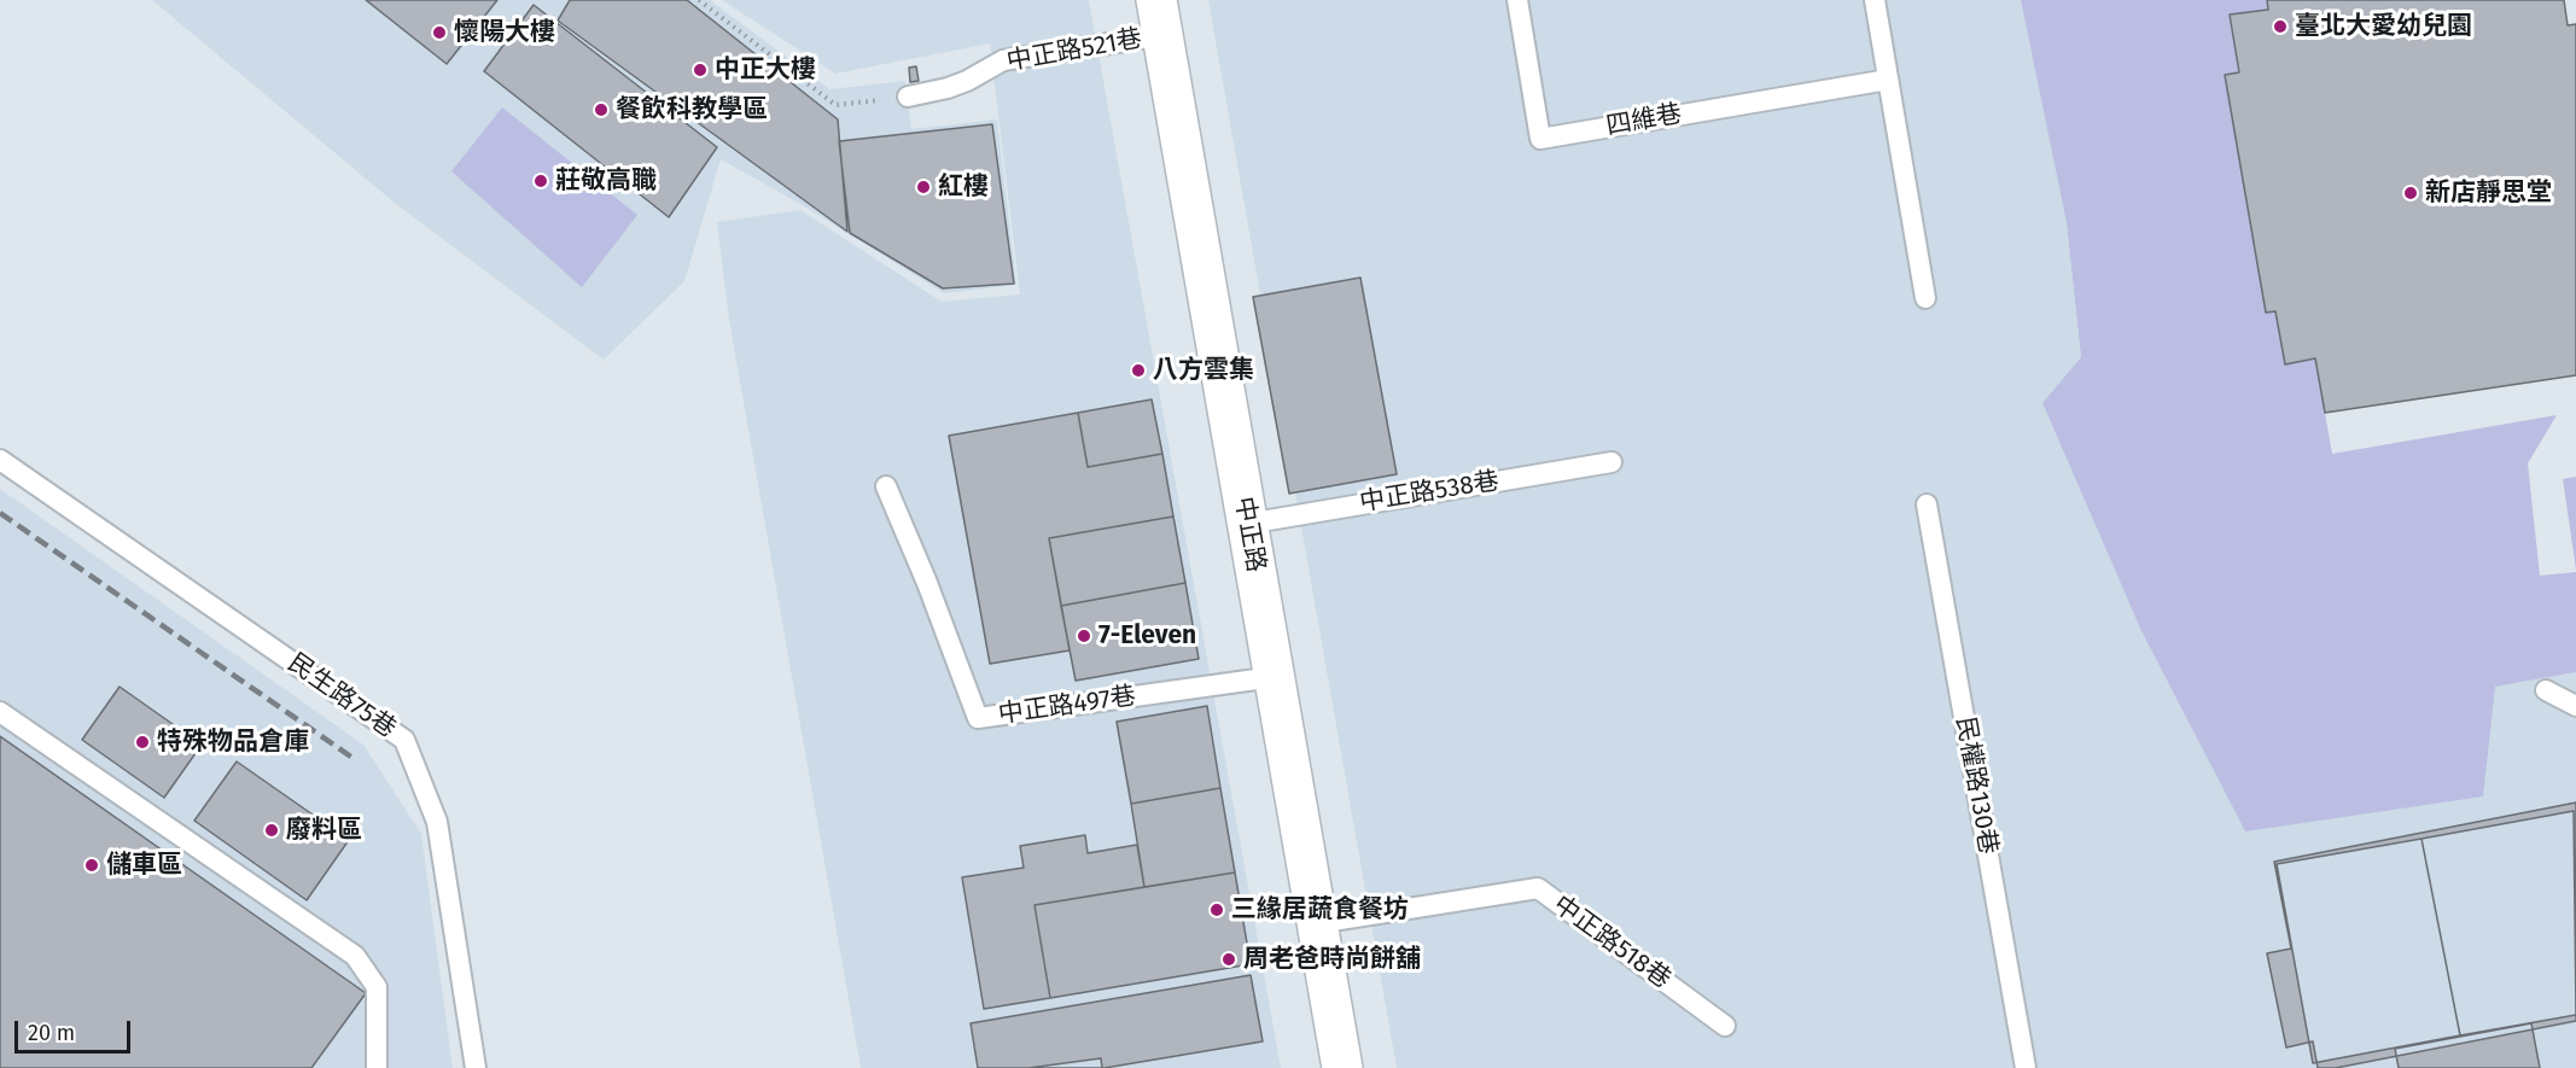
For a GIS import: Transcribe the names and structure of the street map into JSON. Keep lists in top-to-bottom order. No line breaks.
{"streets":{"street":["中正路"],"lane":["中正路521巷","四維巷","中正路538巷","民生路75巷","中正路497巷","民權路130巷","中正路518巷"]},"crossings":[["中正路521巷","中正路"],["中正路538巷","中正路"],["中正路","中正路497巷"],["中正路","中正路518巷"]],"places":["臺北大愛幼兒園","懷陽大樓","中正大樓","餐飲科教學區","莊敬高職","紅樓","新店靜思堂","八方雲集","7-Eleven","特殊物品倉庫","廢料區","儲車區","三緣居蔬食餐坊","周老爸時尚餅舖"],"scale_bar":"20 m"}
